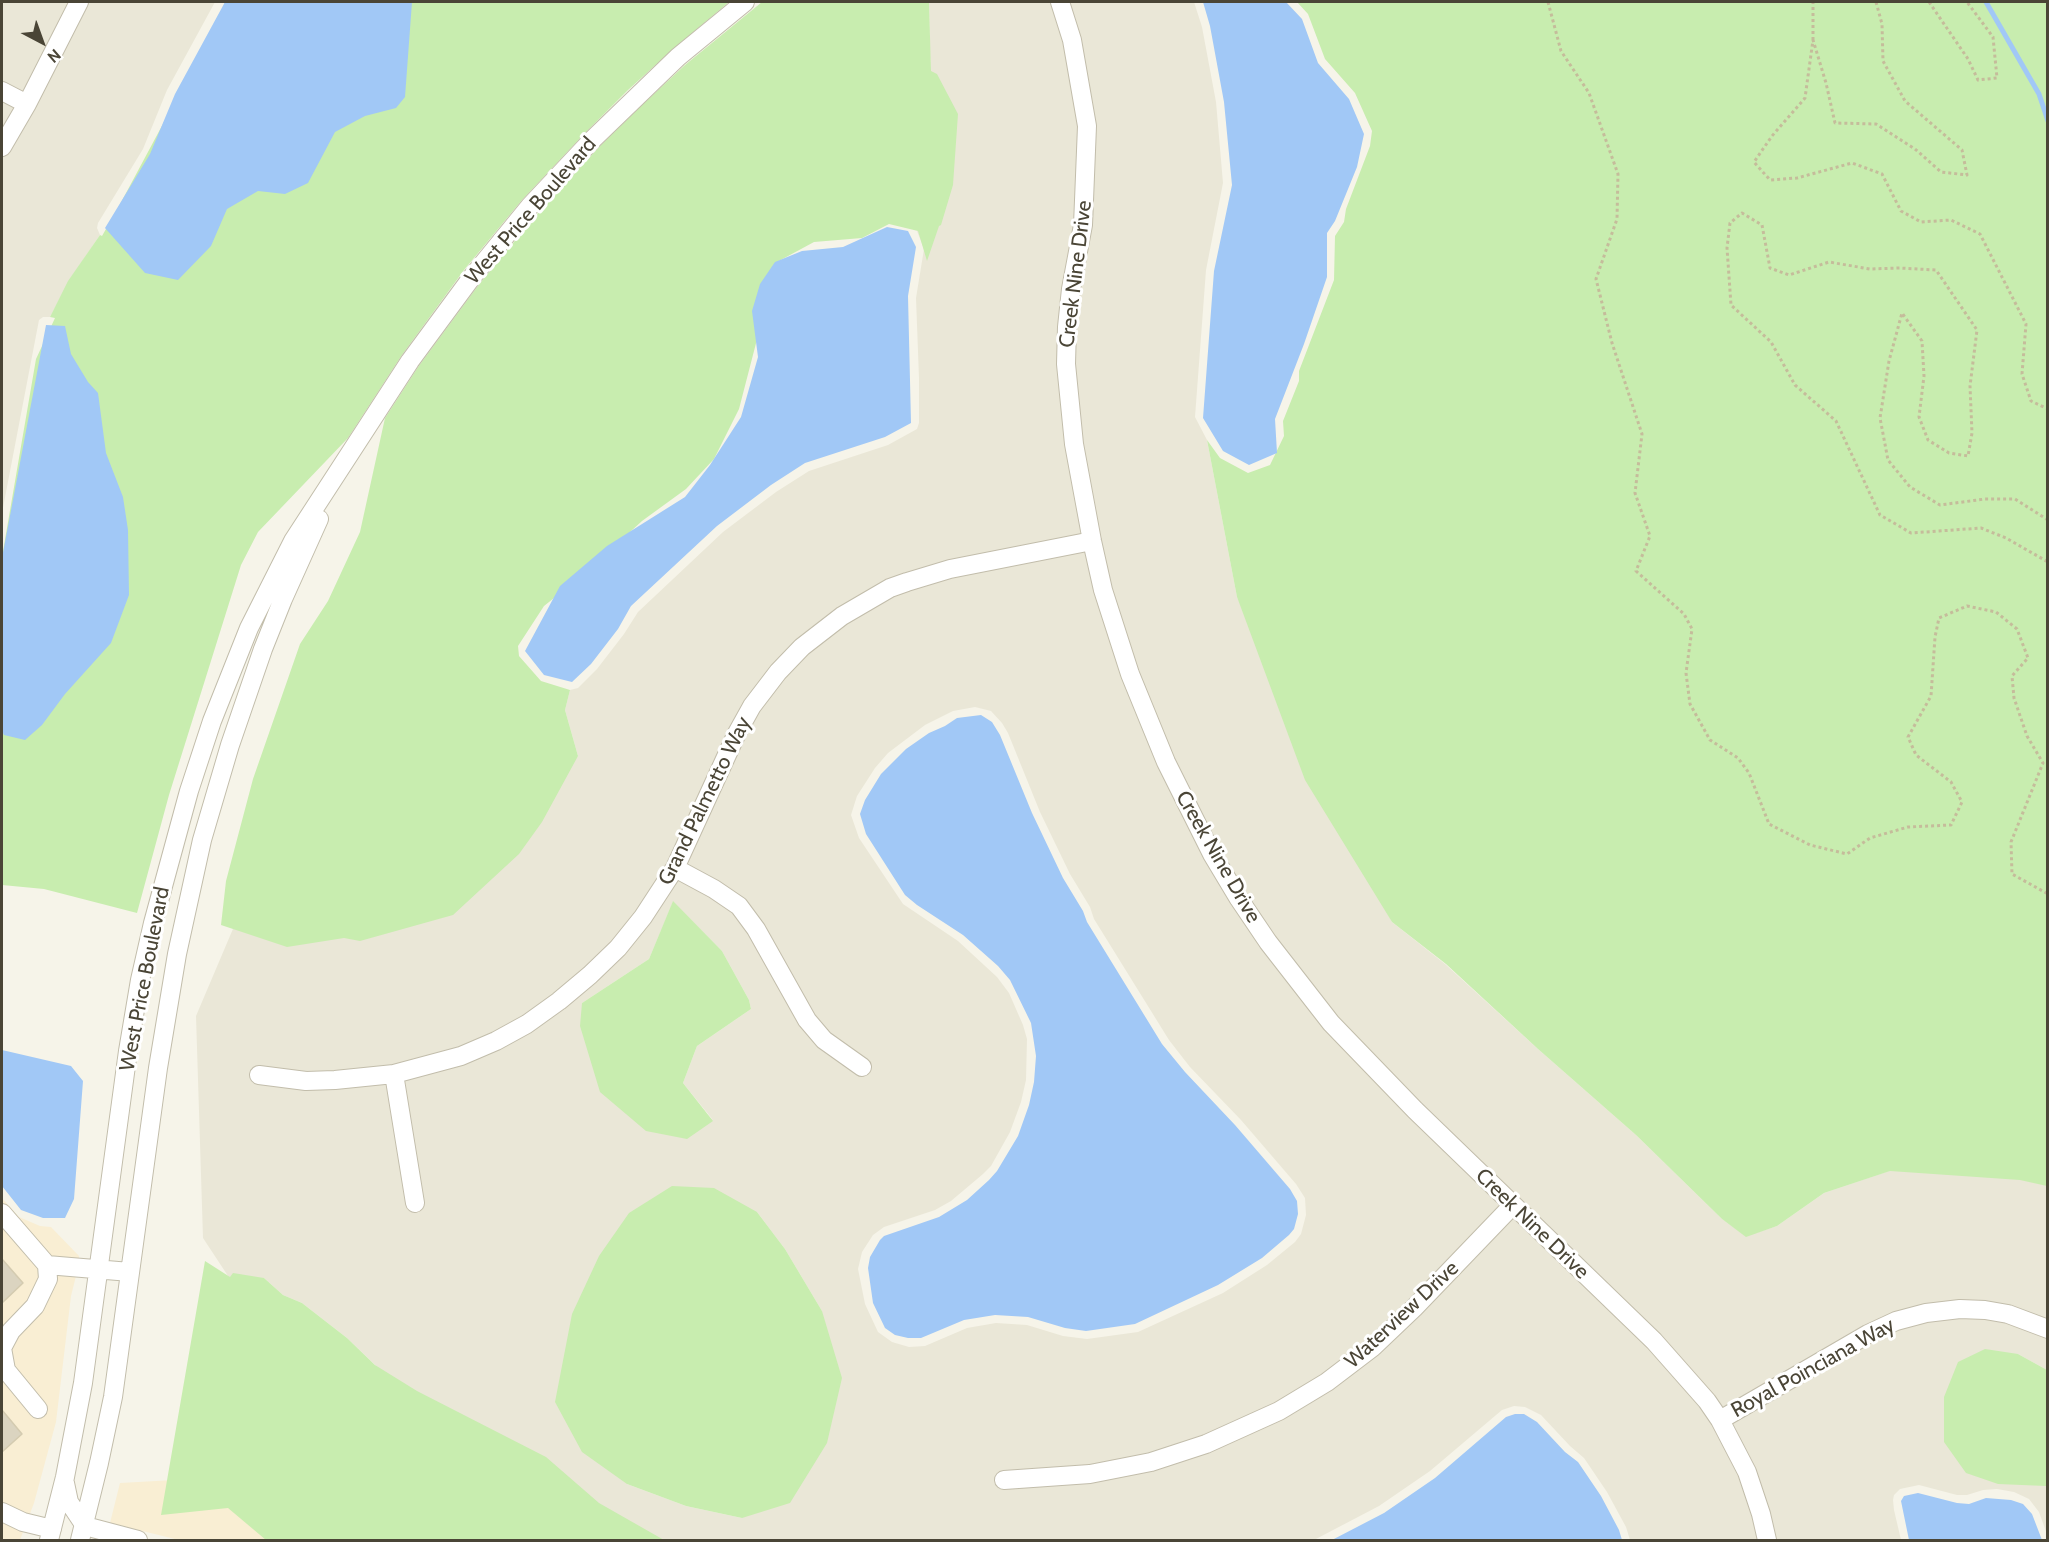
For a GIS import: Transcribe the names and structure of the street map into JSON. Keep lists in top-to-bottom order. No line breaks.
{"streets":{"street":["West Price Boulevard","Creek Nine Drive","Grand Palmetto Way","Waterview Drive","Royal Poinciana Way"]},"crossings":[["Creek Nine Drive","Grand Palmetto Way"],["Creek Nine Drive","Waterview Drive"],["Creek Nine Drive","Royal Poinciana Way"]],"north":"bottom right"}
